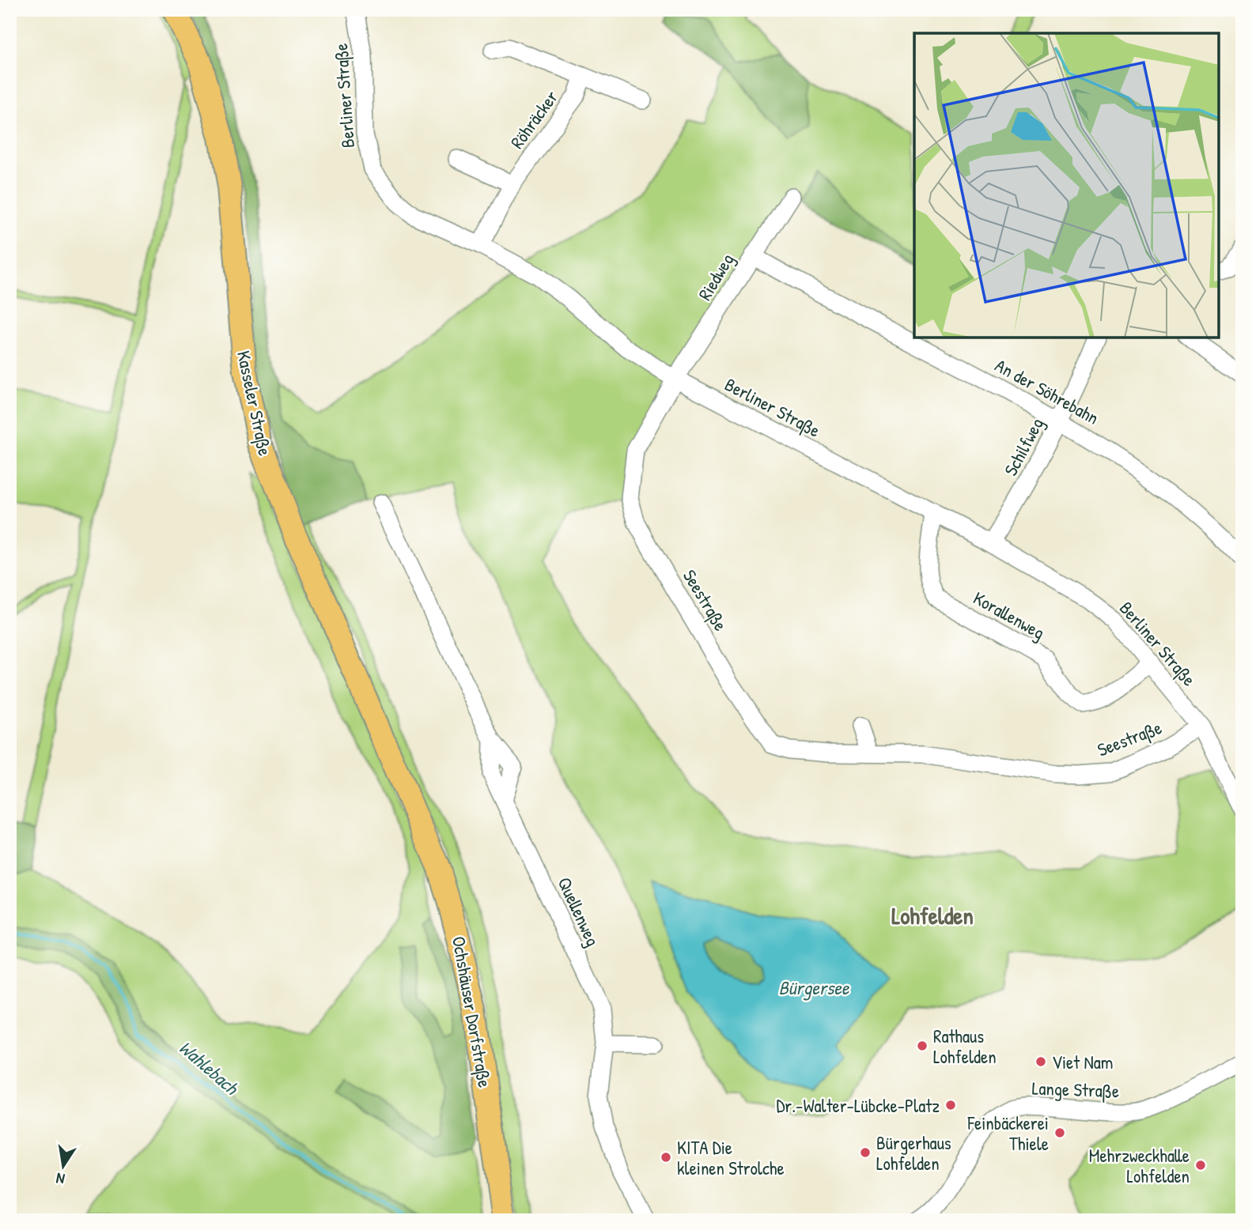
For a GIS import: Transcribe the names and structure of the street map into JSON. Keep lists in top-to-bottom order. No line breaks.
{"streets":{"main road":["Kasseler Straße","Ochshäuser Dorfstraße"],"street":["Berliner Straße","Röhräcker","Riedweg","An der Söhrebahn","Schilfweg","Seestraße","Korallenweg","Quellenweg","Lange Straße"]},"crossings":[["Berliner Straße","Röhräcker"],["Berliner Straße","Riedweg"],["Berliner Straße","Schilfweg"],["Berliner Straße","Seestraße"],["Berliner Straße","Korallenweg"],["Riedweg","An der Söhrebahn"],["Riedweg","Seestraße"],["An der Söhrebahn","Schilfweg"],["Kasseler Straße","Ochshäuser Dorfstraße"]],"districts":["Lohfelden"],"water":["Bürgersee","Wahlebach"],"places":["Rathaus Lohfelden","Viet Nam","Dr.-Walter-Lübcke-Platz","Feinbäckerei Thiele","Bürgerhaus Lohfelden","KITA Die kleinen Strolche","Mehrzweckhalle Lohfelden"],"north":"bottom"}
